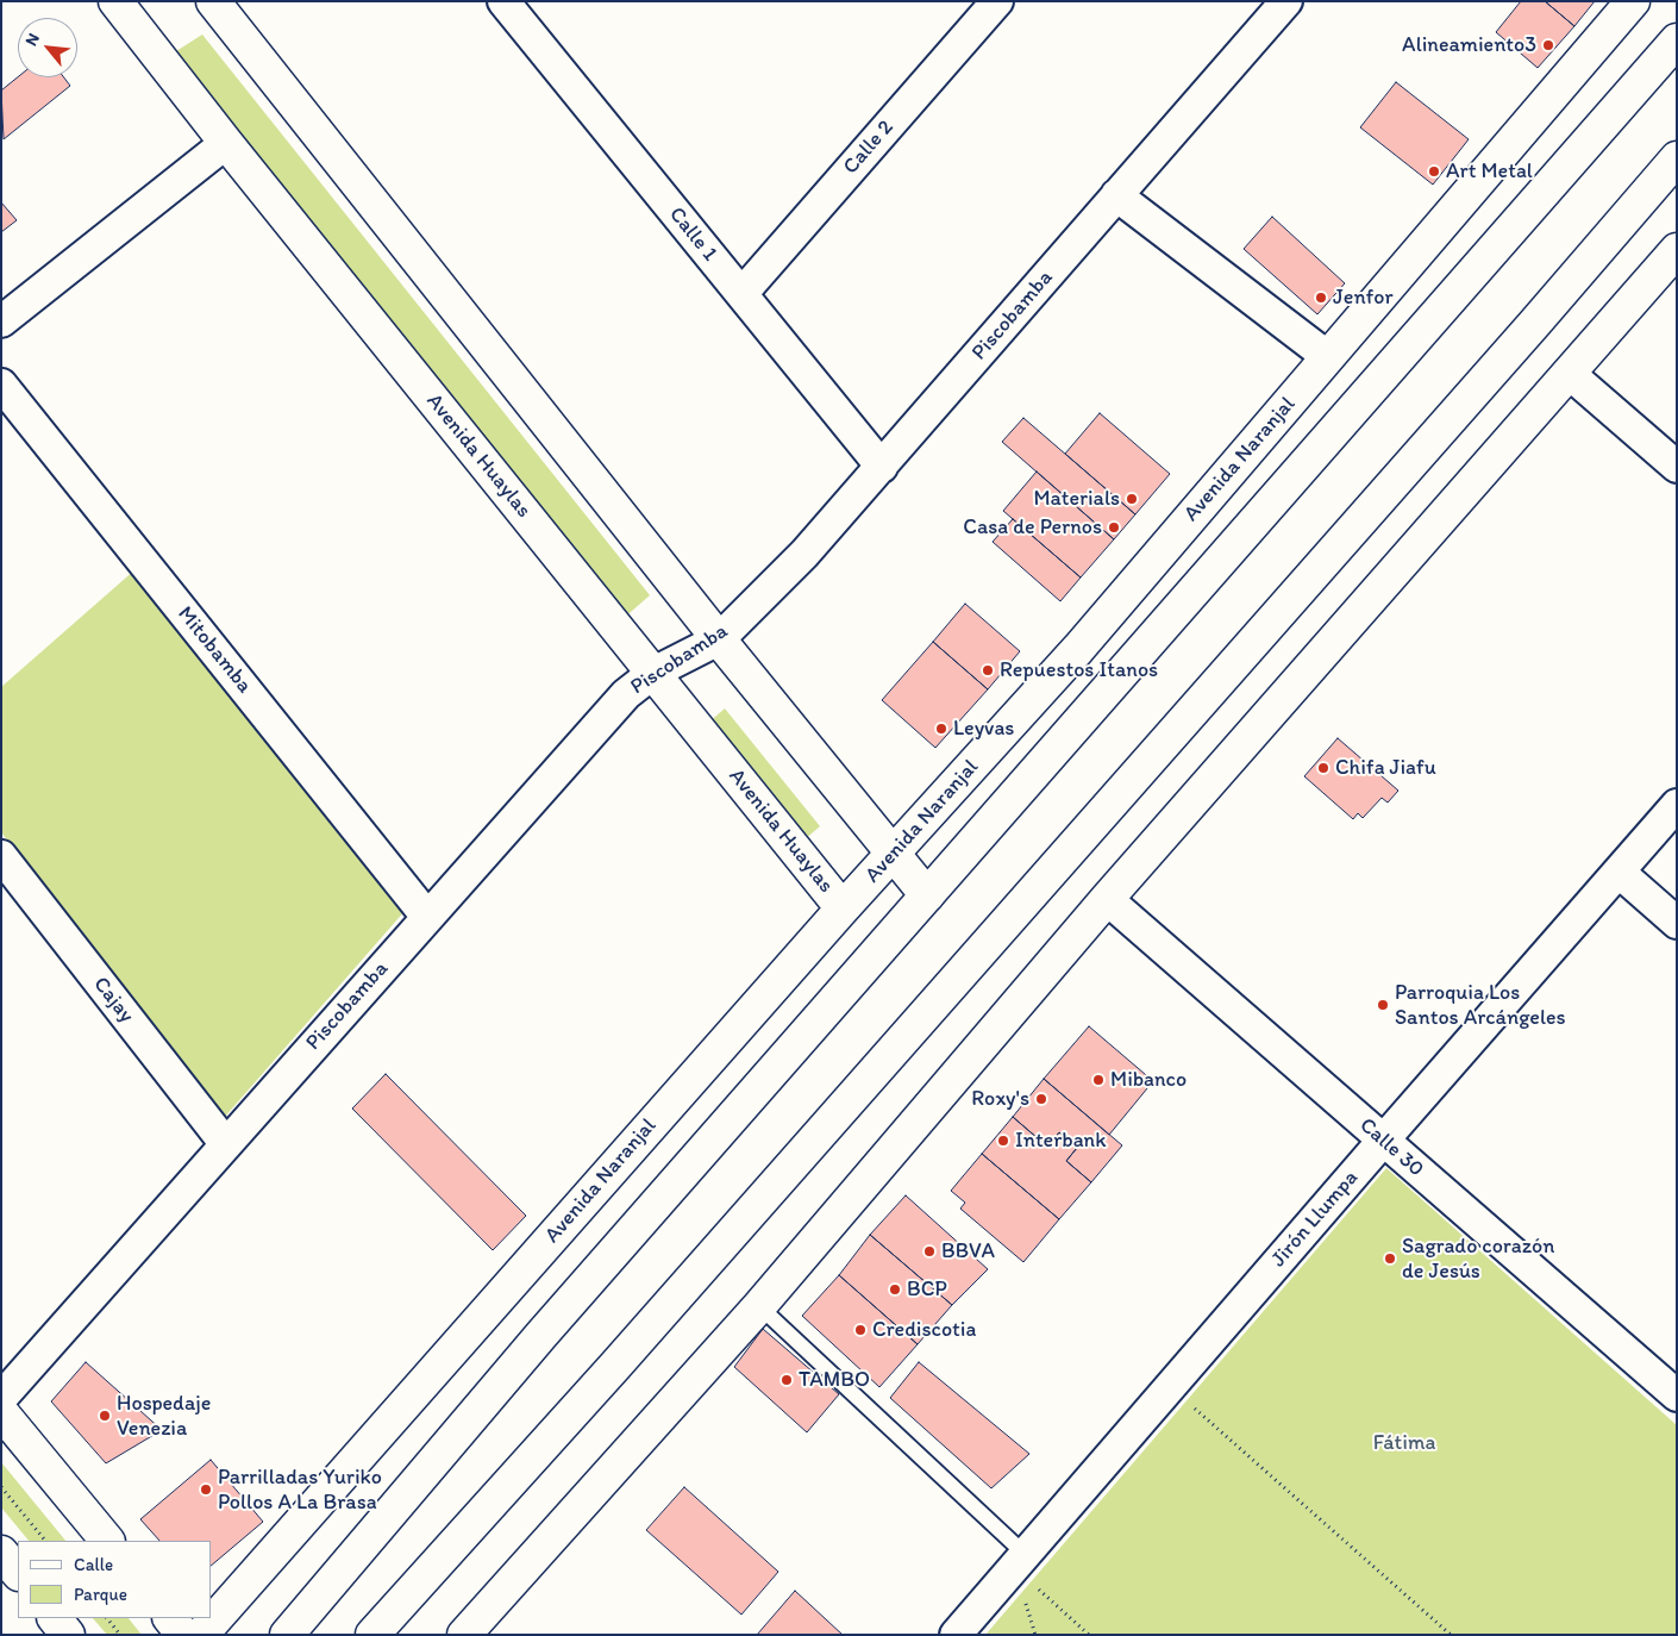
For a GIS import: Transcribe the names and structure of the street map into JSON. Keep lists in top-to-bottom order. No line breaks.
{"streets":{"main road":["Avenida Huaylas","Avenida Naranjal"],"street":["Calle 2","Calle 1","Piscobamba","Mitobamba","Cajay","Calle 30","Jirón Llumpa"]},"crossings":[["Calle 2","Calle 1"],["Calle 1","Piscobamba"],["Piscobamba","Avenida Huaylas"],["Piscobamba","Mitobamba"],["Piscobamba","Cajay"],["Avenida Huaylas","Avenida Naranjal"],["Calle 30","Jirón Llumpa"]],"parks":["Fátima"],"places":["Alineamiento3","Art Metal","Jenfor","Materials","Casa de Pernos","Repuestos Itanos","Leyvas","Chifa Jiafu","Parroquia Los Santos Arcángeles","Mibanco","Roxy's","Interbank","BBVA","Sagrado corazón de Jesús","BCP","Crediscotia","TAMBO","Hospedaje Venezia","Parrilladas Yuriko Pollos A La Brasa"],"legend":["Calle","Parque"],"north":"top left"}
